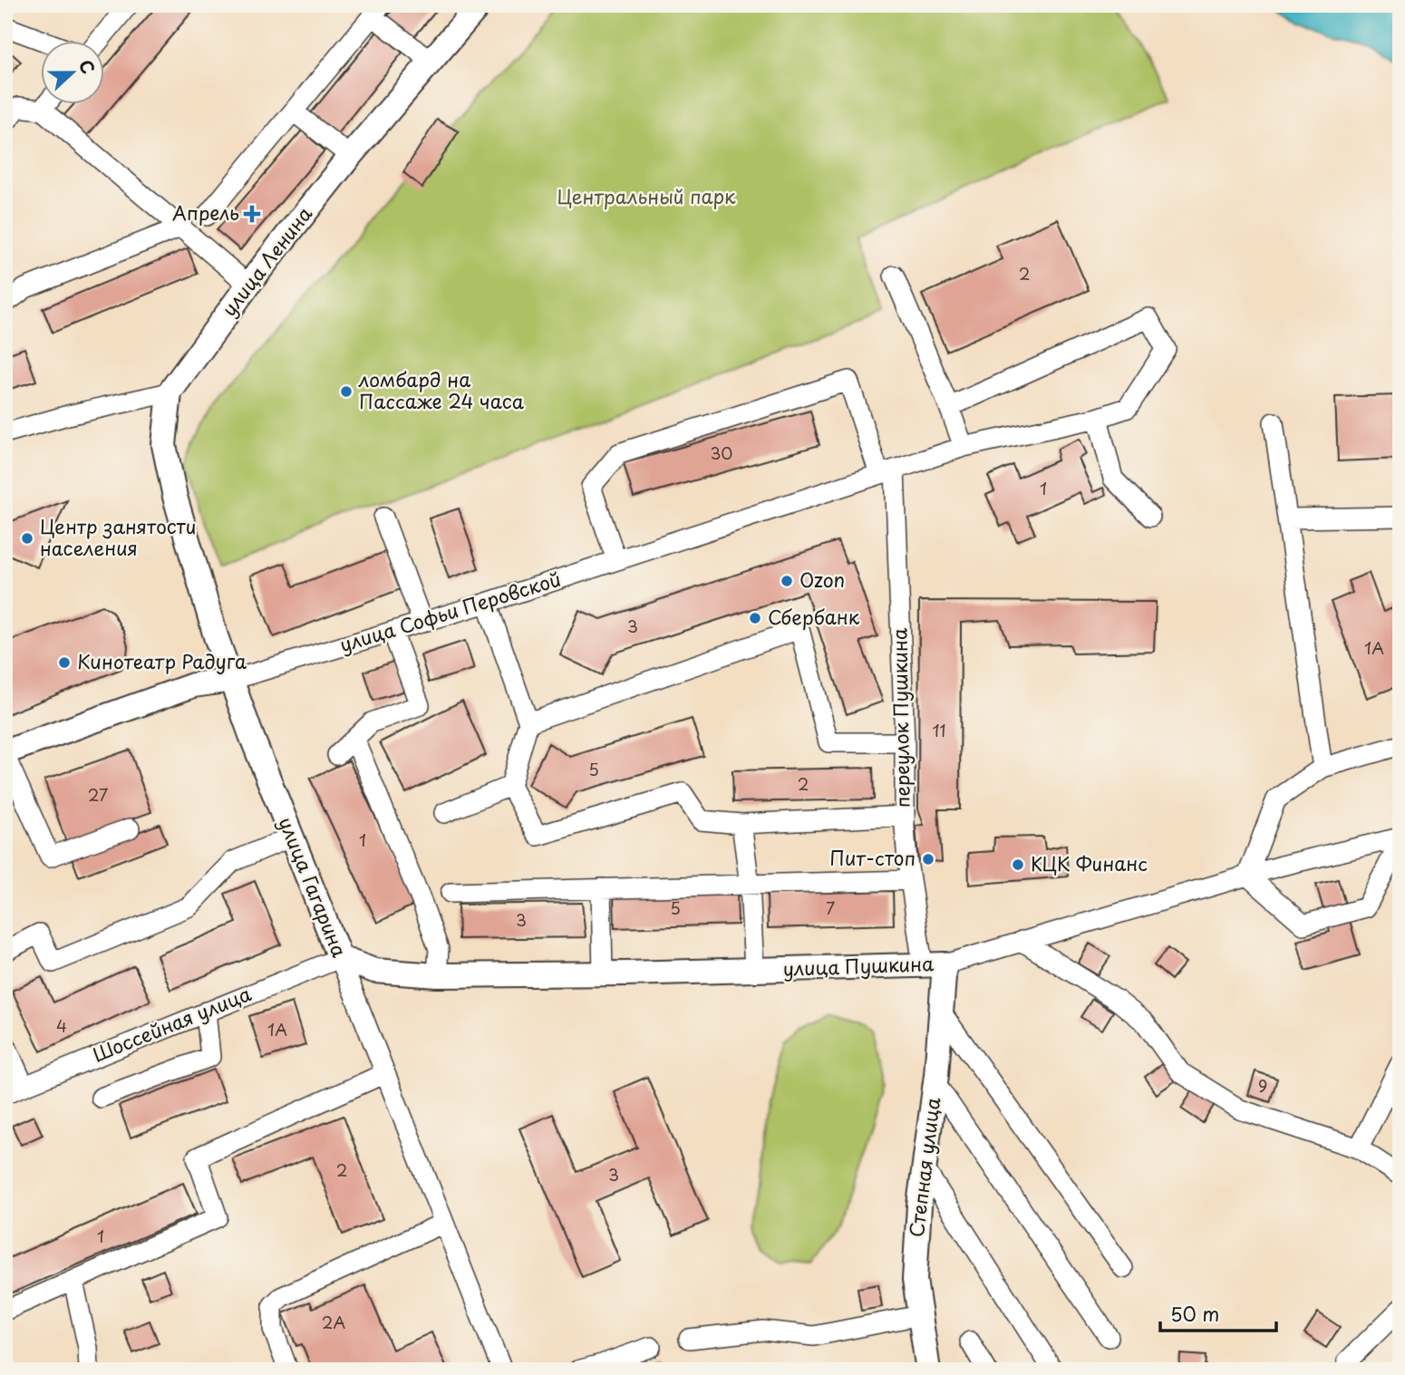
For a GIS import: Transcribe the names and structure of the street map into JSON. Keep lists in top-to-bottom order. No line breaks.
{"streets":{"main road":["улица Ленина","улица Софьи Перовской","улица Гагарина","улица Пушкина","Степная улица"],"street":["переулок Пушкина","Шоссейная улица"]},"crossings":[["улица Ленина","улица Гагарина"],["улица Софьи Перовской","переулок Пушкина"],["улица Софьи Перовской","улица Гагарина"],["переулок Пушкина","улица Пушкина"],["переулок Пушкина","Степная улица"],["улица Гагарина","улица Пушкина"],["улица Гагарина","Шоссейная улица"],["улица Пушкина","Шоссейная улица"],["улица Пушкина","Степная улица"]],"parks":["Центральный парк"],"places":{"health":["Апрель"],"other":["ломбард на Пассаже 24 часа","Центр занятости населения","Ozon","Сбербанк","Кинотеатр Радуга","Пит-стоп","КЦК Финанс"]},"house_numbers":["2","30","1","3","1А","11","5","2","27","1","5","7","3","4","1А","9","2","3","1","2А"],"scale_bar":"50 m","north":"right"}
